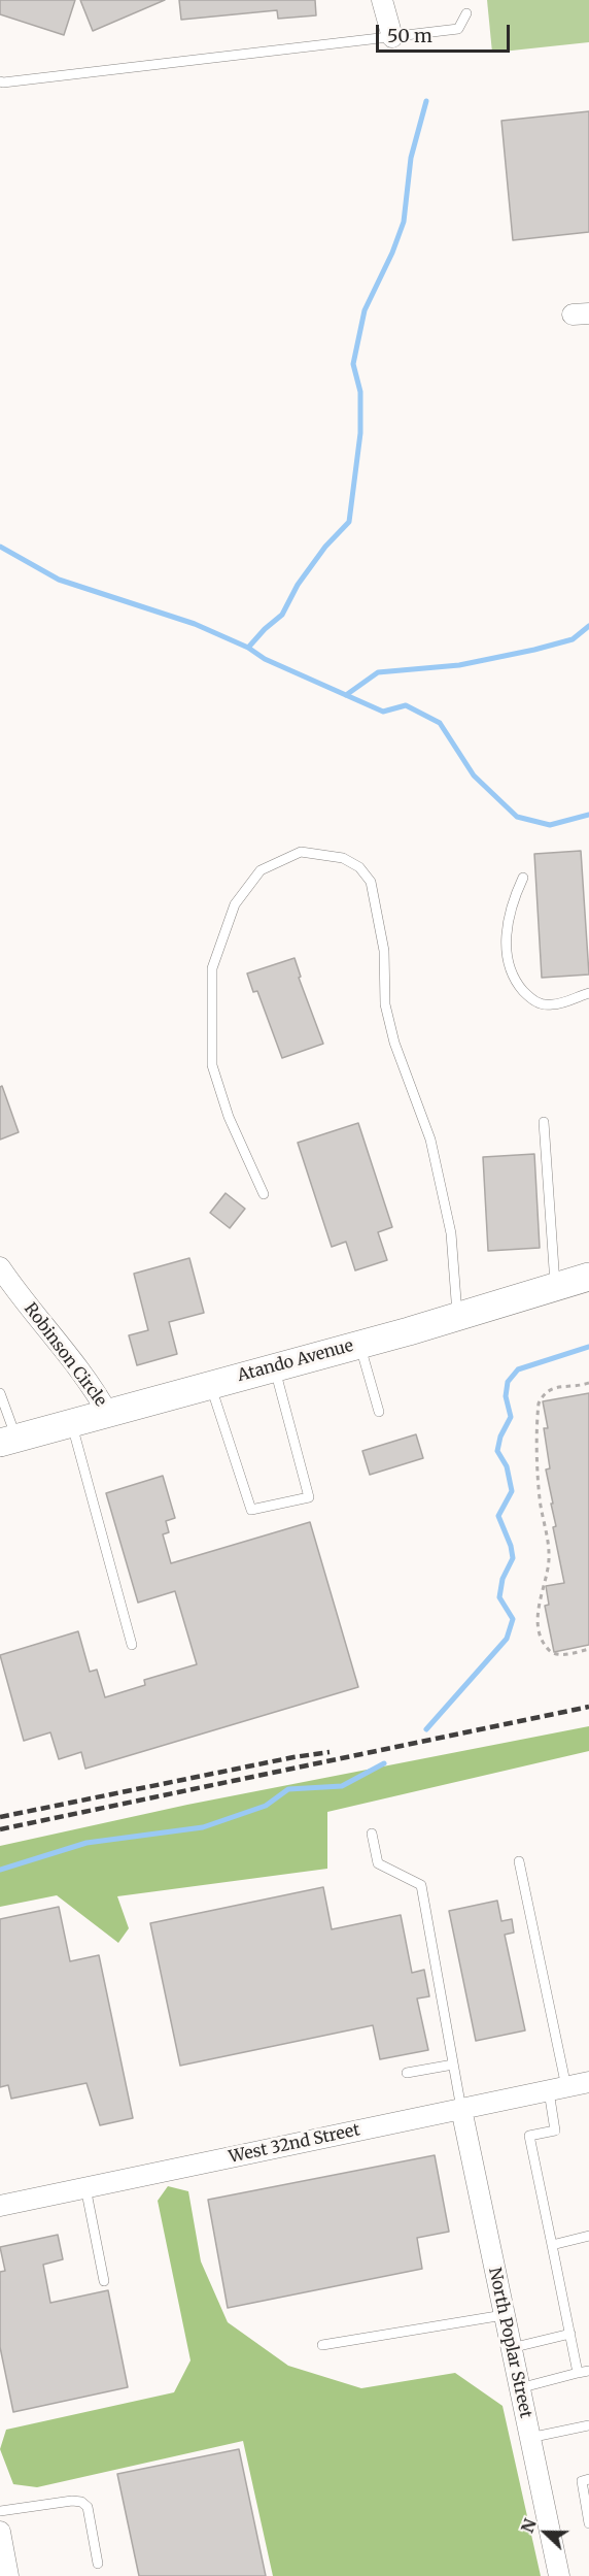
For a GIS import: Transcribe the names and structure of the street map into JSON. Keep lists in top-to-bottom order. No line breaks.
{"streets":{"main road":["Atando Avenue"],"street":["Robinson Circle","West 32nd Street","North Poplar Street"]},"crossings":[["Robinson Circle","Atando Avenue"],["West 32nd Street","North Poplar Street"]],"scale_bar":"50 m","north":"left"}
